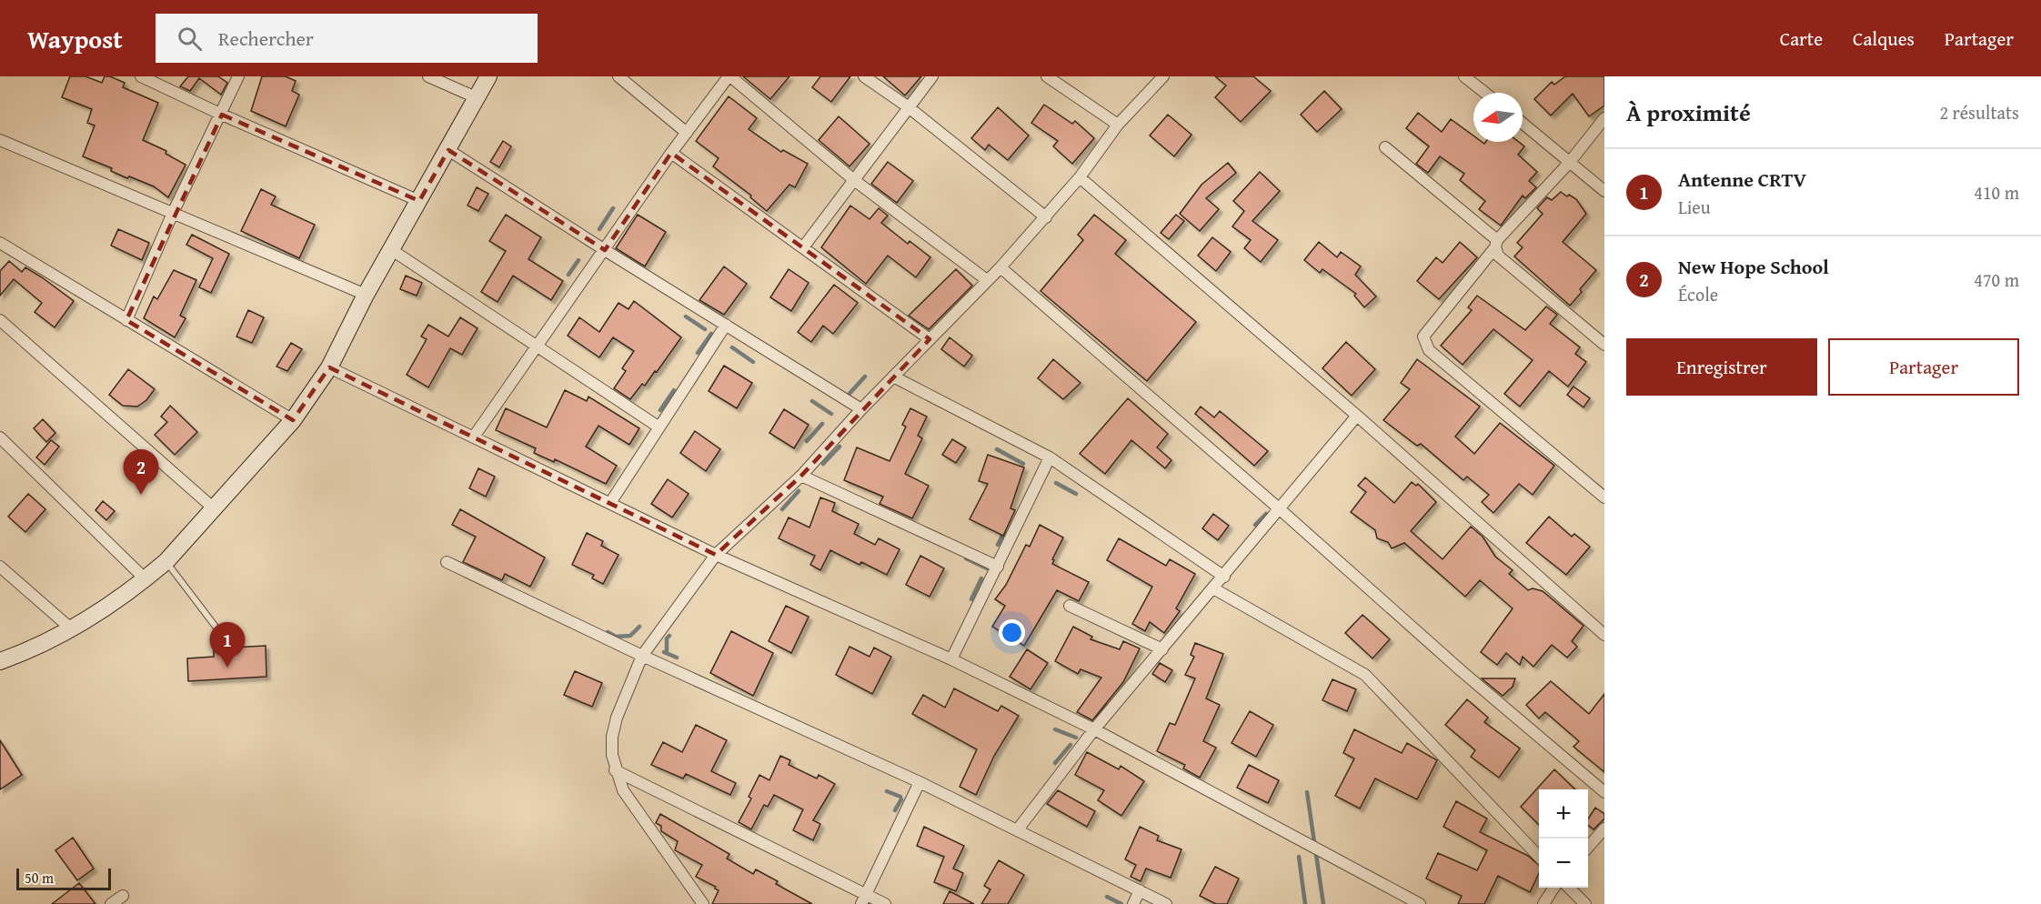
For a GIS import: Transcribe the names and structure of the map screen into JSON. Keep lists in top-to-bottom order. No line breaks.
{"scale_bar":"50 m","north":"left","page":{"header":"Waypost","search":"Rechercher","nav":["Carte","Calques","Partager"],"heading":["À proximité","2 résultats"],"list":[{"mark":"1","name":"Antenne CRTV","note":"Lieu","value":"410 m"},{"mark":"2","name":"New Hope School","note":"École","value":"470 m"}],"buttons":["Enregistrer","Partager"],"pins":["2","1"],"map_buttons":["+","−"],"scale":"50 m"}}
